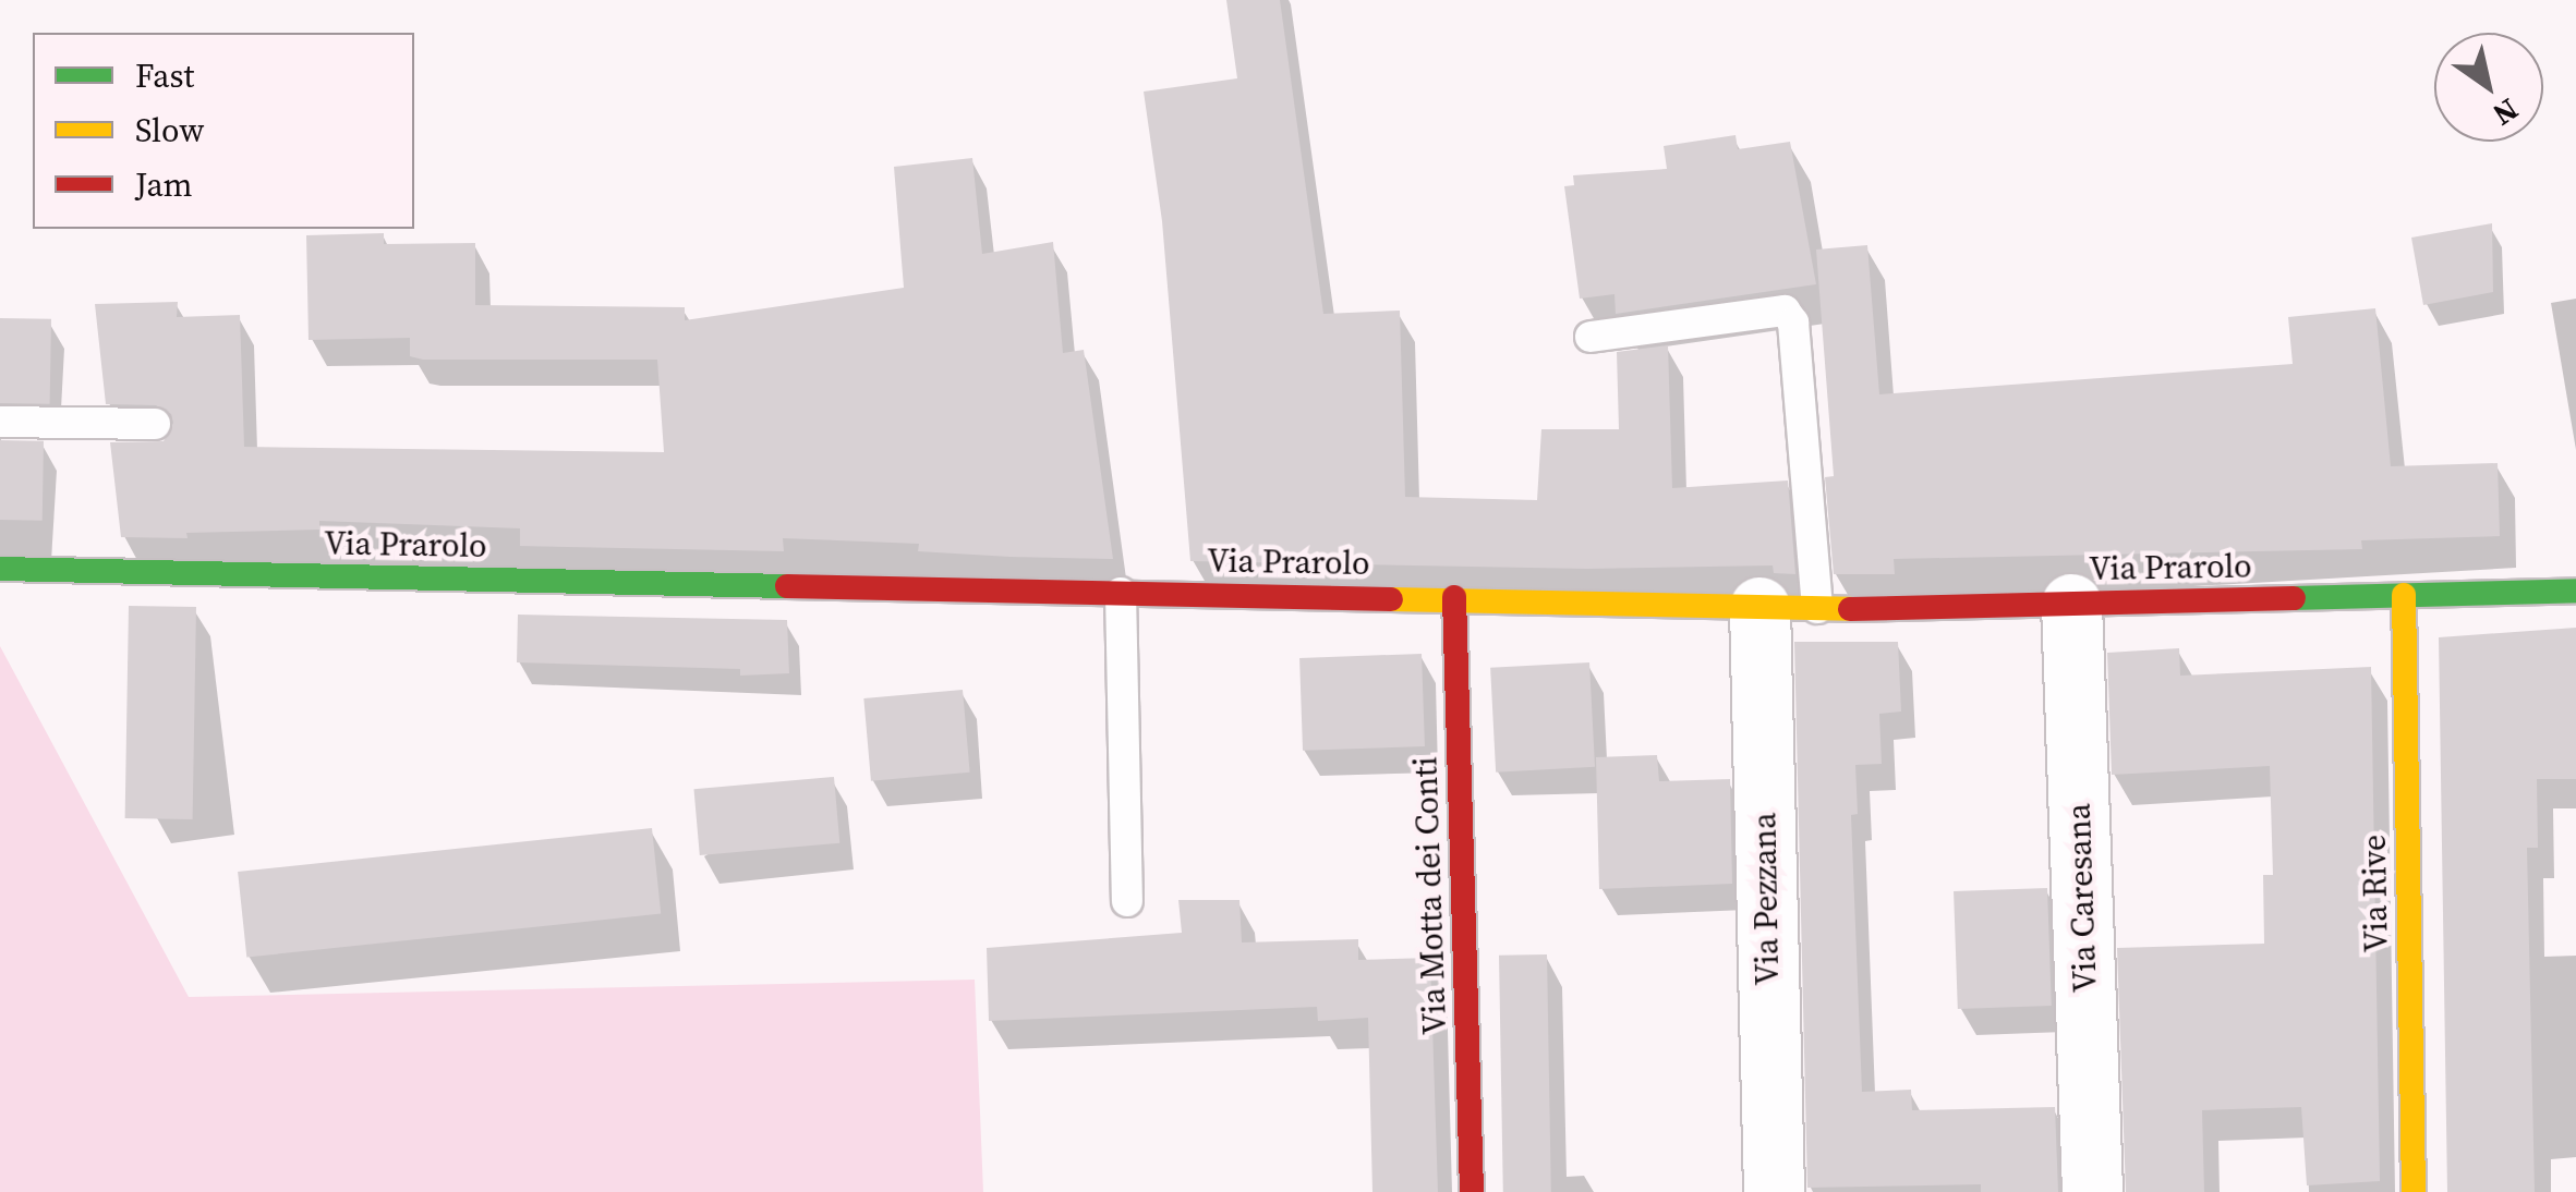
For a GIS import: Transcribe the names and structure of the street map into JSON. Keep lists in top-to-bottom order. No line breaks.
{"streets":{"street":["Via Prarolo","Via Rive","Via Motta dei Conti","Via Caresana","Via Pezzana"]},"crossings":[["Via Prarolo","Via Rive"],["Via Prarolo","Via Motta dei Conti"],["Via Prarolo","Via Caresana"],["Via Prarolo","Via Pezzana"]],"legend":["Fast","Slow","Jam"],"north":"bottom right"}
